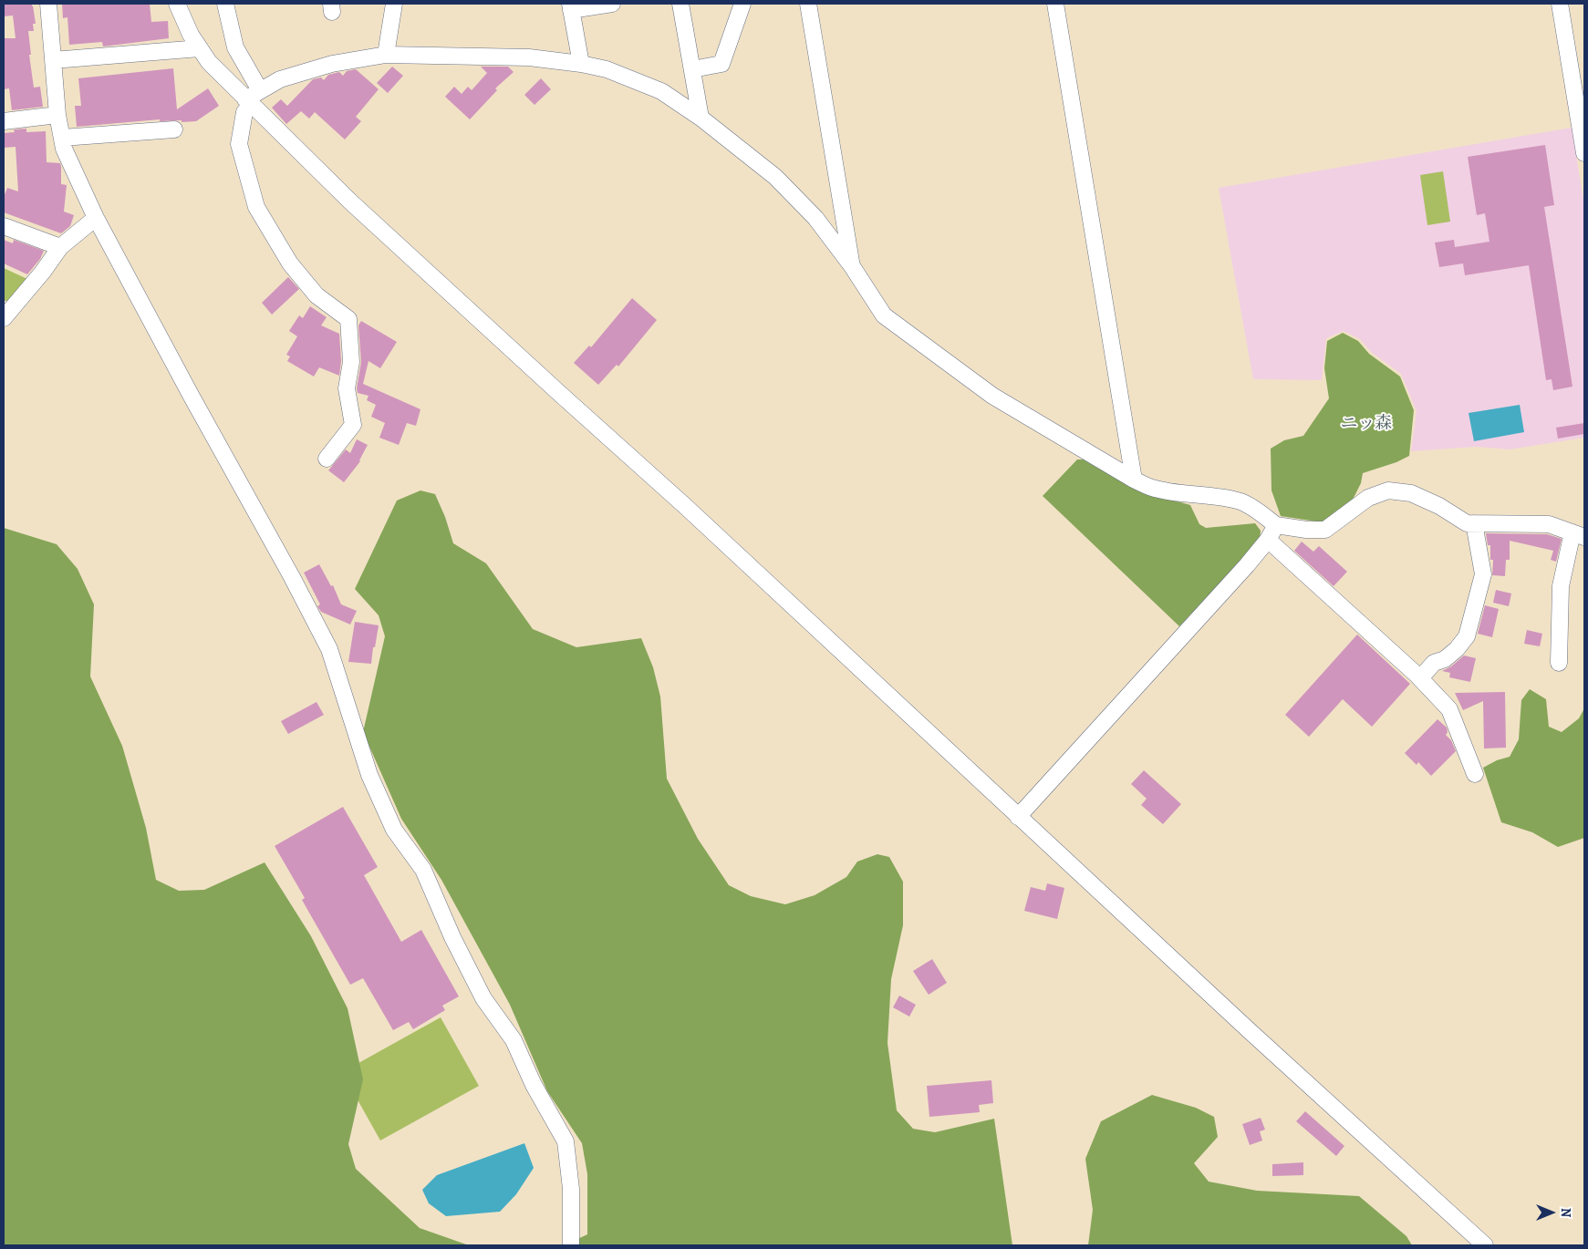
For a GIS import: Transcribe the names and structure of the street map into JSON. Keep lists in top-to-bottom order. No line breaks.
{"parks":["ニッ森"],"north":"right"}
